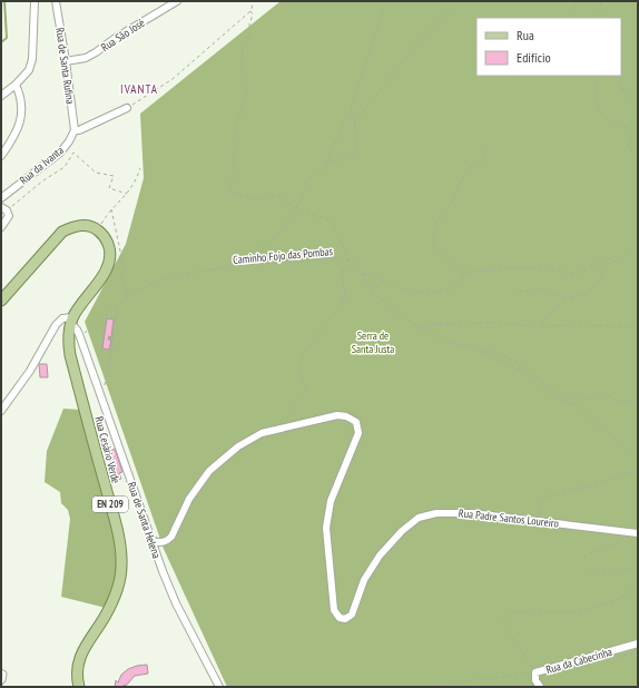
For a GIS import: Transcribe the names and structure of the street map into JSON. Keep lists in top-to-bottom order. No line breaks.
{"streets":{"main road":["Rua Cesário Verde","EN 209"],"street":["Rua São José","Rua de Santa Rufina","Rua da Ivanta","Rua Padre Santos Loureiro","Rua de Santa Helena","Rua da Cabecinha"],"path":["Caminho Fojo das Pombas"]},"crossings":[["Rua São José","Rua de Santa Rufina"],["Rua de Santa Rufina","Rua da Ivanta"],["Caminho Fojo das Pombas","Rua de Santa Helena"],["Rua Cesário Verde","EN 209"],["Rua Cesário Verde","Rua de Santa Helena"],["EN 209","Rua de Santa Helena"],["Rua Padre Santos Loureiro","Rua de Santa Helena"]],"districts":["IVANTA"],"parks":["Serra de Santa Justa"],"legend":["Rua","Edifício"]}
